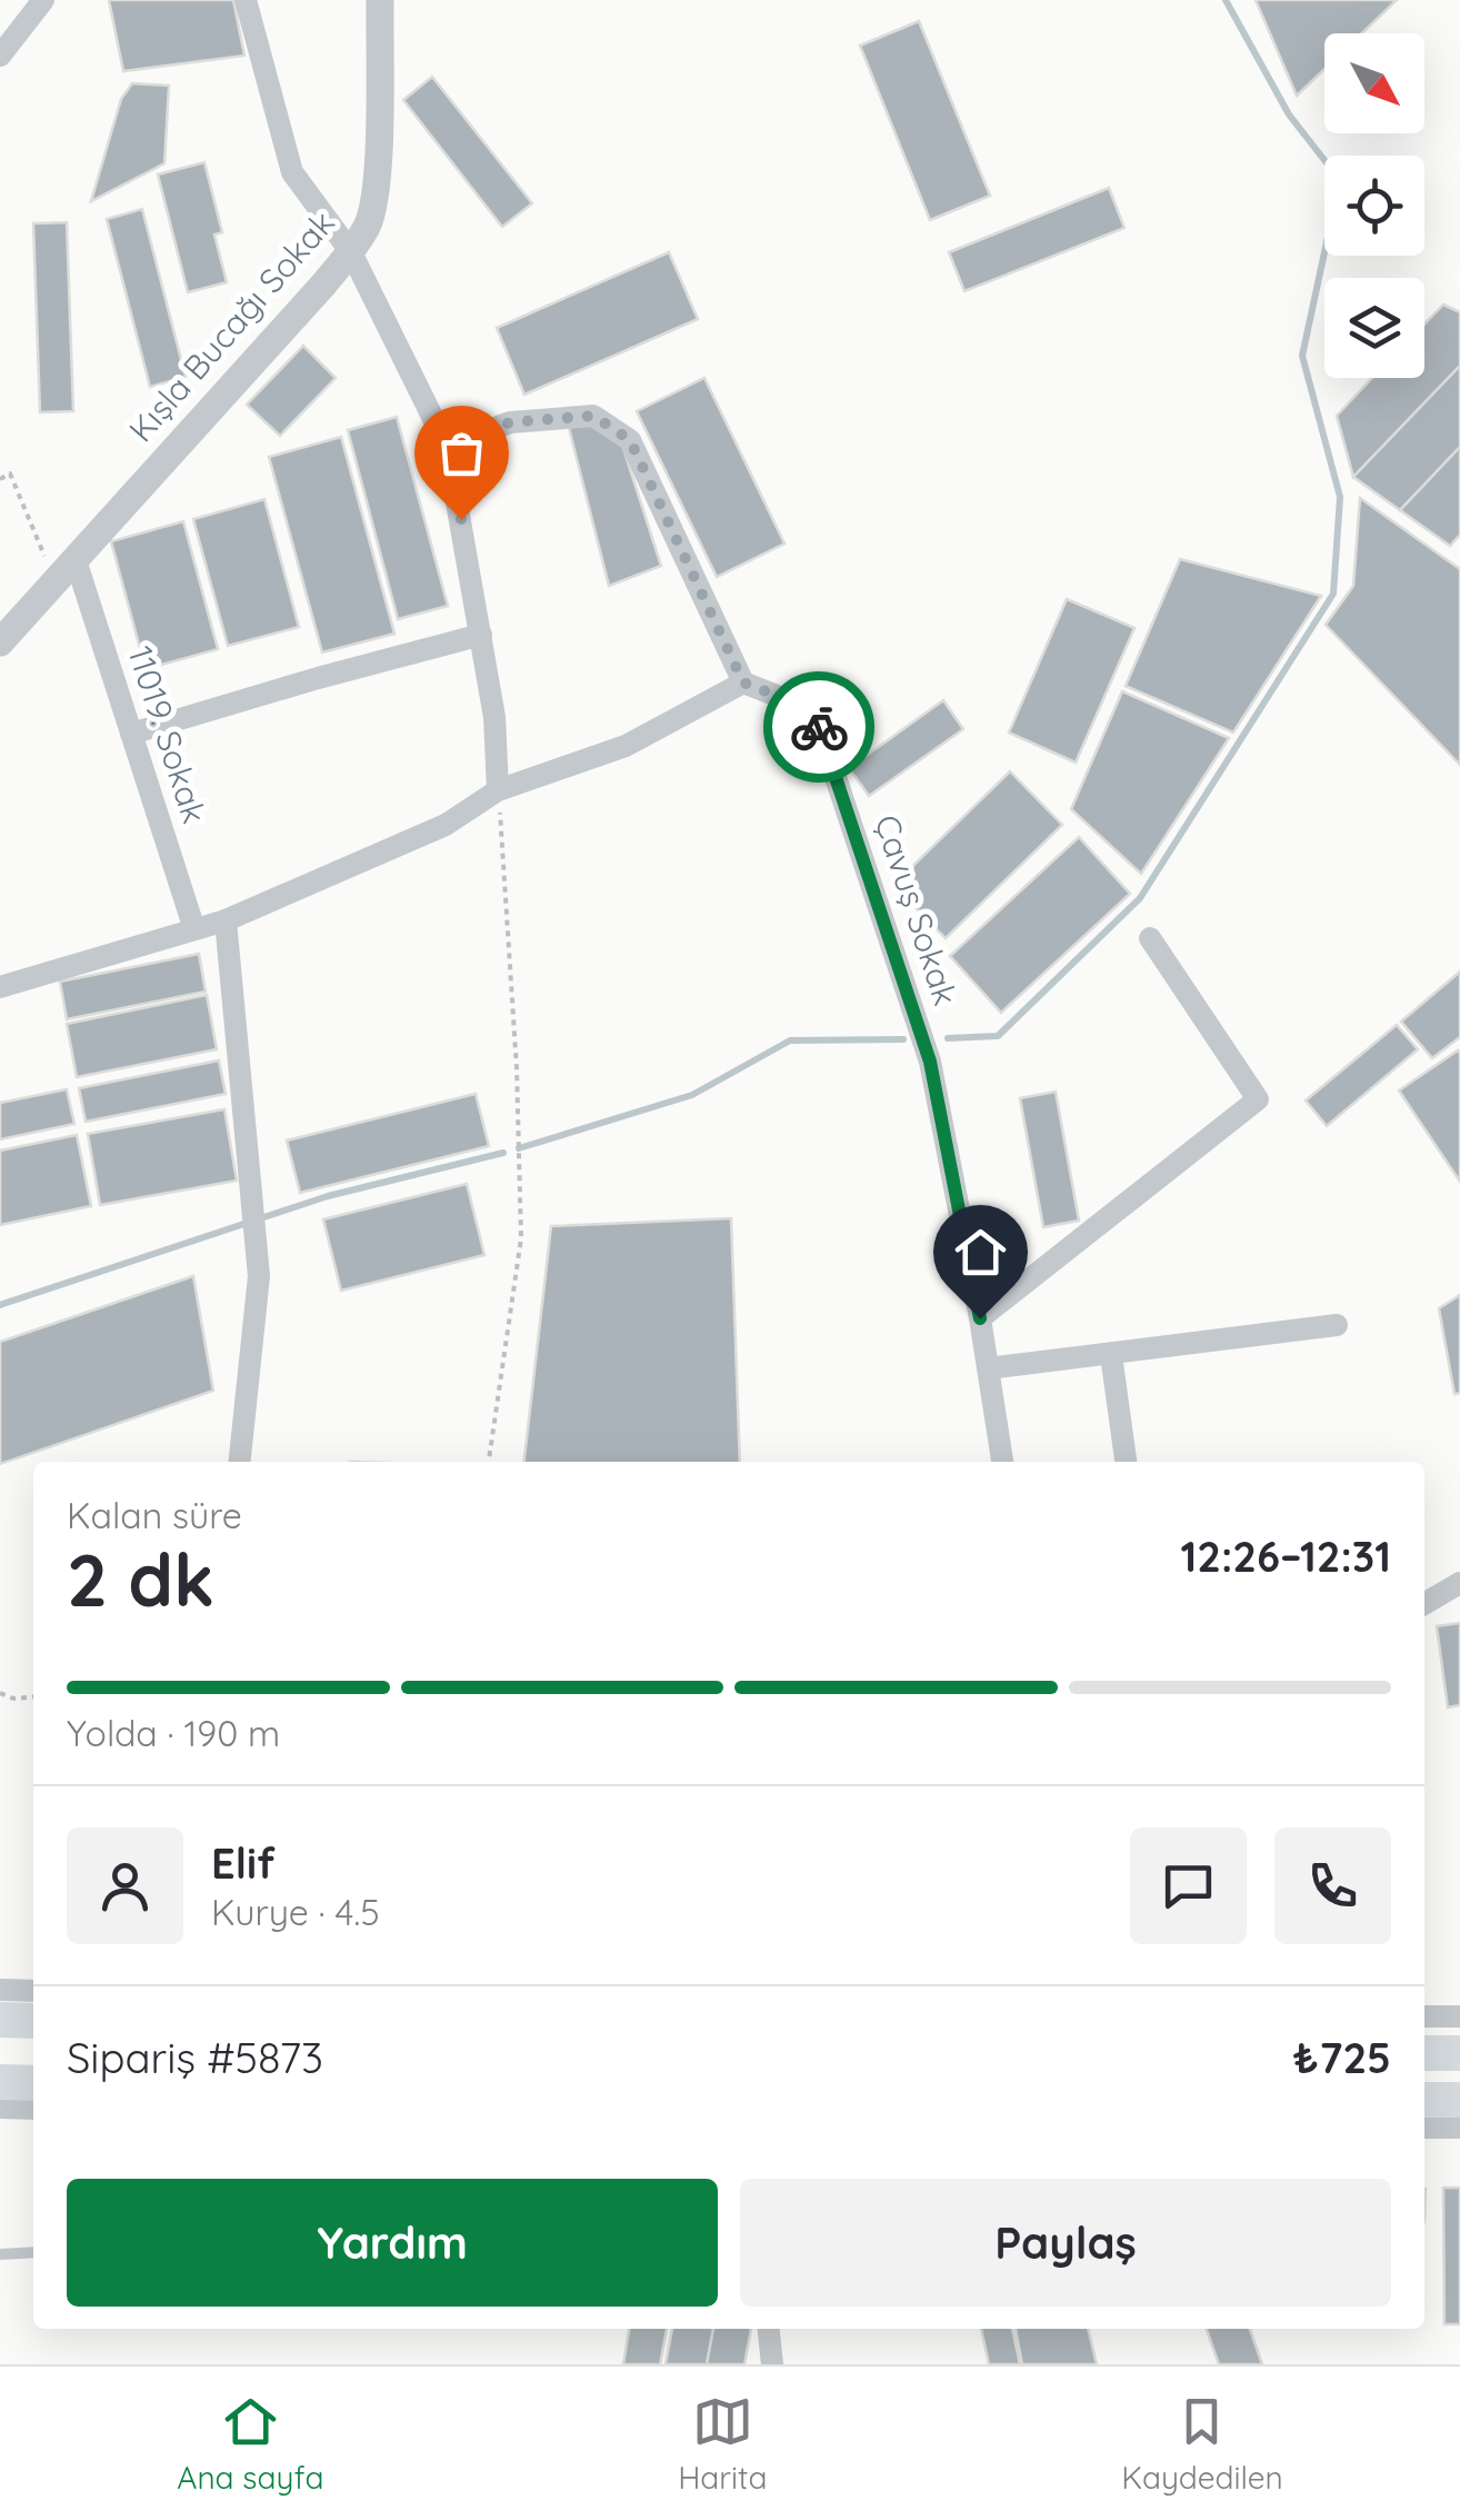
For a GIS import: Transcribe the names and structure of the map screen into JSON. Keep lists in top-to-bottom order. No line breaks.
{"streets":{"street":["Kışla Bucağı Sokak","11019. Sokak","Çavuş Sokak"]},"crossings":[["Kışla Bucağı Sokak","11019. Sokak"]],"north":"bottom right","page":{"heading":["2 dk","Kalan süre","12:26–12:31"],"panel":["Elif","Kurye · 4.5","Sipariş #5873","₺725"],"bar":"Yolda · 190 m","buttons":["Yardım","Paylaş"],"tabs":["Ana sayfa","Harita","Kaydedilen"]}}
